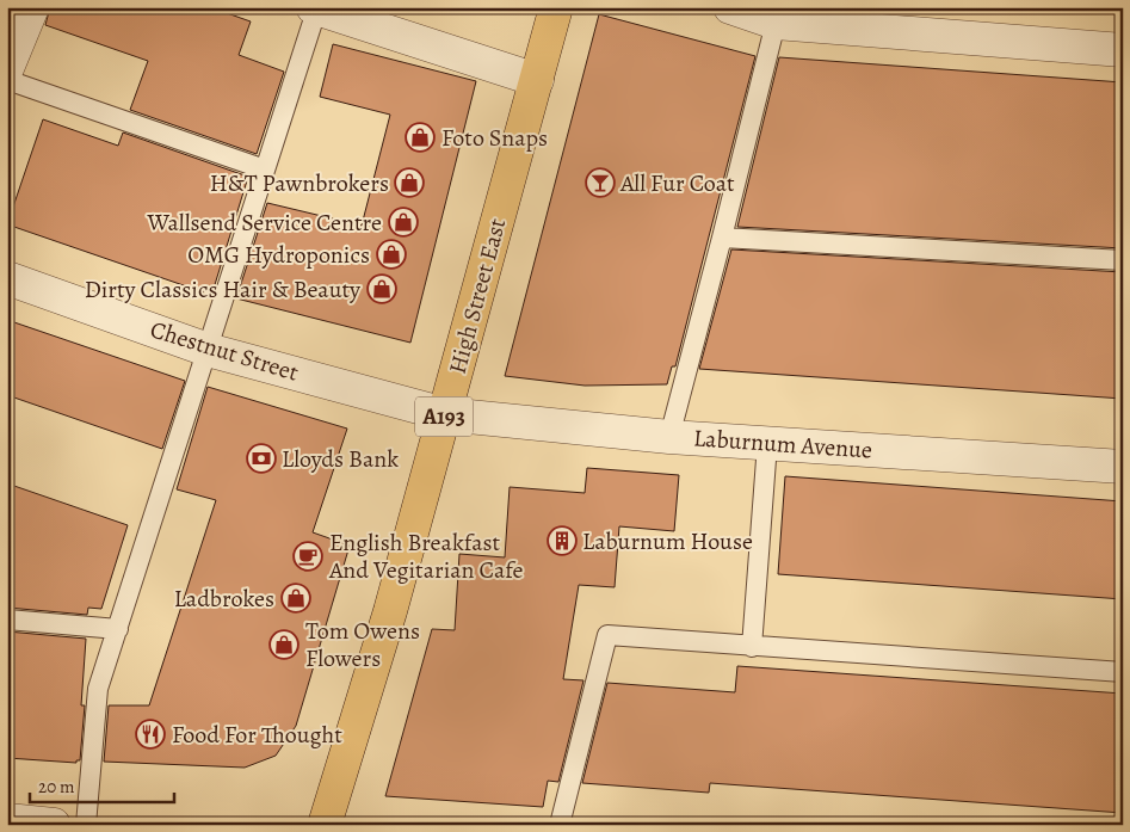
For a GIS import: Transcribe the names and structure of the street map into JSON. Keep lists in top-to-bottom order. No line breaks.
{"streets":{"main road":["High Street East","A193"],"street":["Chestnut Street","Laburnum Avenue"]},"crossings":[["High Street East","Chestnut Street"],["High Street East","Laburnum Avenue"],["Chestnut Street","Laburnum Avenue"]],"places":{"shop":["Foto Snaps","H&T Pawnbrokers","Wallsend Service Centre","OMG Hydroponics","Dirty Classics Hair & Beauty","Ladbrokes","Tom Owens Flowers"],"bar":["All Fur Coat"],"bank":["Lloyds Bank"],"building":["Laburnum House"],"cafe":["English Breakfast And Vegitarian Cafe"],"restaurant":["Food For Thought"]},"scale_bar":"20 m"}
